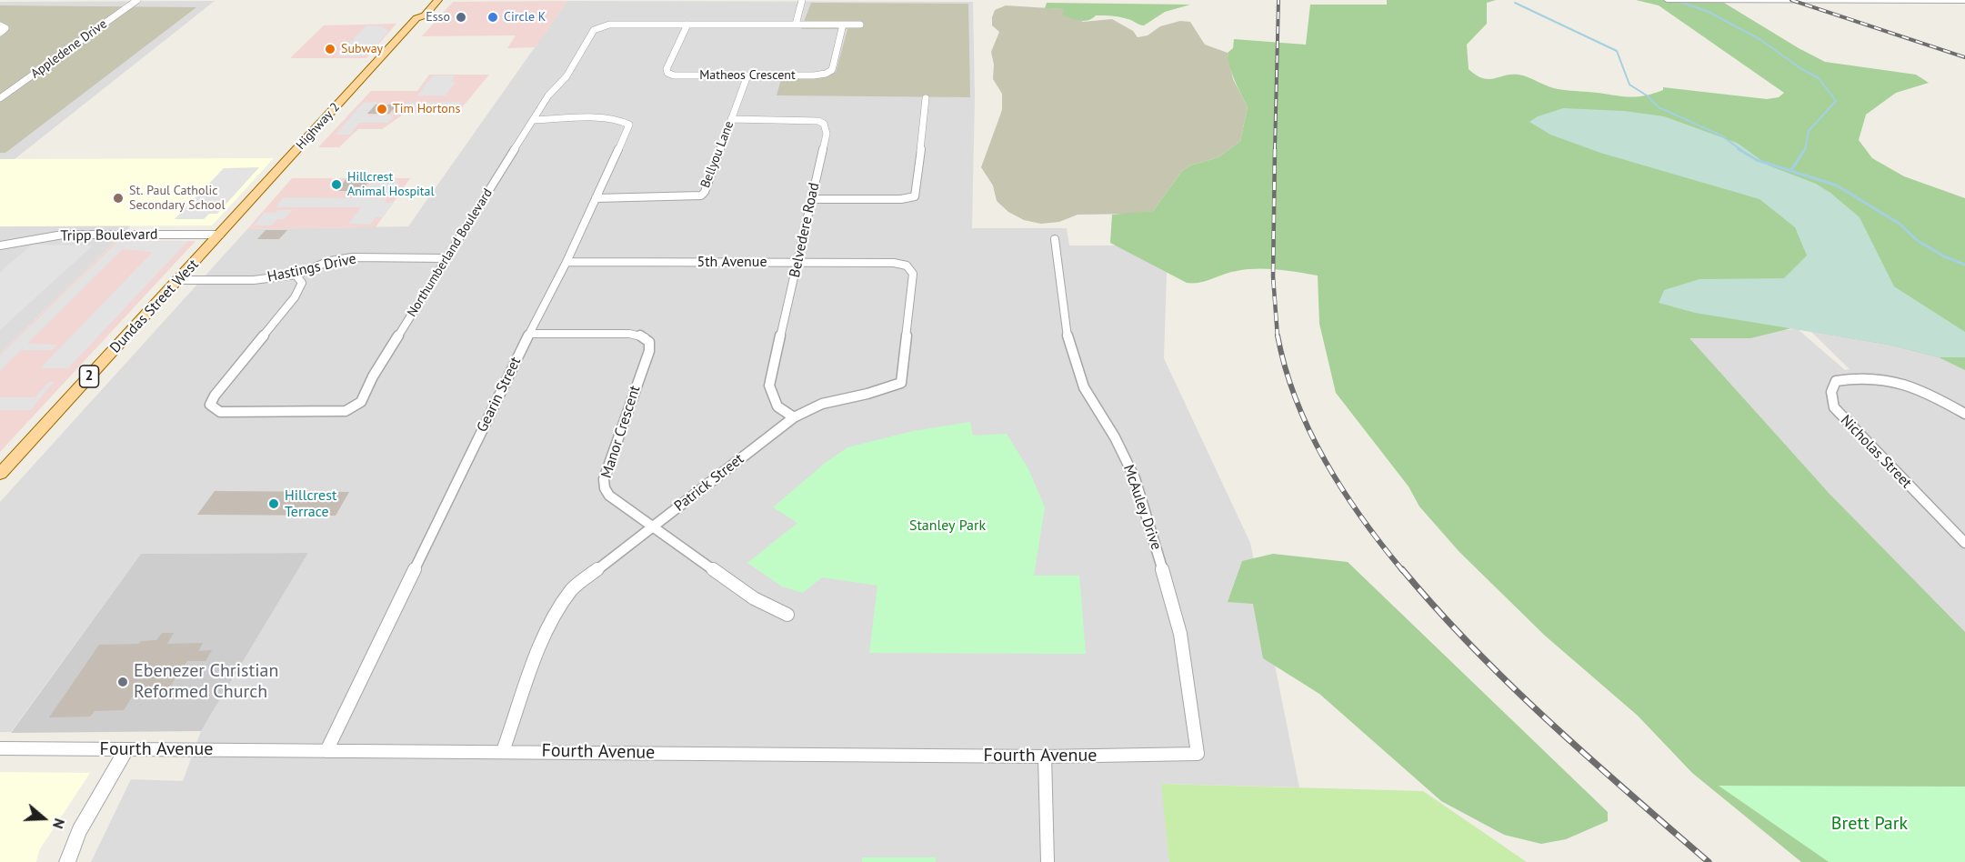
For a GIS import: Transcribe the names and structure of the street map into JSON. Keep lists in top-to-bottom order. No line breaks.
{"streets":{"main road":["Highway 2","Dundas Street West","2"],"street":["Appledene Drive","Matheos Crescent","Bellyou Lane","Belvedere Road","Tripp Boulevard","Northumberland Boulevard","5th Avenue","Hastings Drive","Gearin Street","Manor Crescent","Nicholas Street","Patrick Street","McAuley Drive","Fourth Avenue"]},"crossings":[["Matheos Crescent","Bellyou Lane"],["Matheos Crescent","Northumberland Boulevard"],["Highway 2","Tripp Boulevard"],["Highway 2","Dundas Street West"],["Bellyou Lane","Belvedere Road"],["Bellyou Lane","Gearin Street"],["Belvedere Road","5th Avenue"],["Belvedere Road","Patrick Street"],["Tripp Boulevard","Dundas Street West"],["Northumberland Boulevard","Hastings Drive"],["Northumberland Boulevard","Gearin Street"],["5th Avenue","Gearin Street"],["5th Avenue","Patrick Street"],["Hastings Drive","Dundas Street West"],["Gearin Street","Manor Crescent"],["Gearin Street","Fourth Avenue"],["Manor Crescent","Patrick Street"],["Patrick Street","Fourth Avenue"],["McAuley Drive","Fourth Avenue"]],"parks":["Stanley Park","Brett Park"],"places":["Esso","Circle K","Subway","Tim Hortons","Hillcrest Animal Hospital","St. Paul Catholic Secondary School","Hillcrest Terrace","Ebenezer Christian Reformed Church"],"north":"right"}
